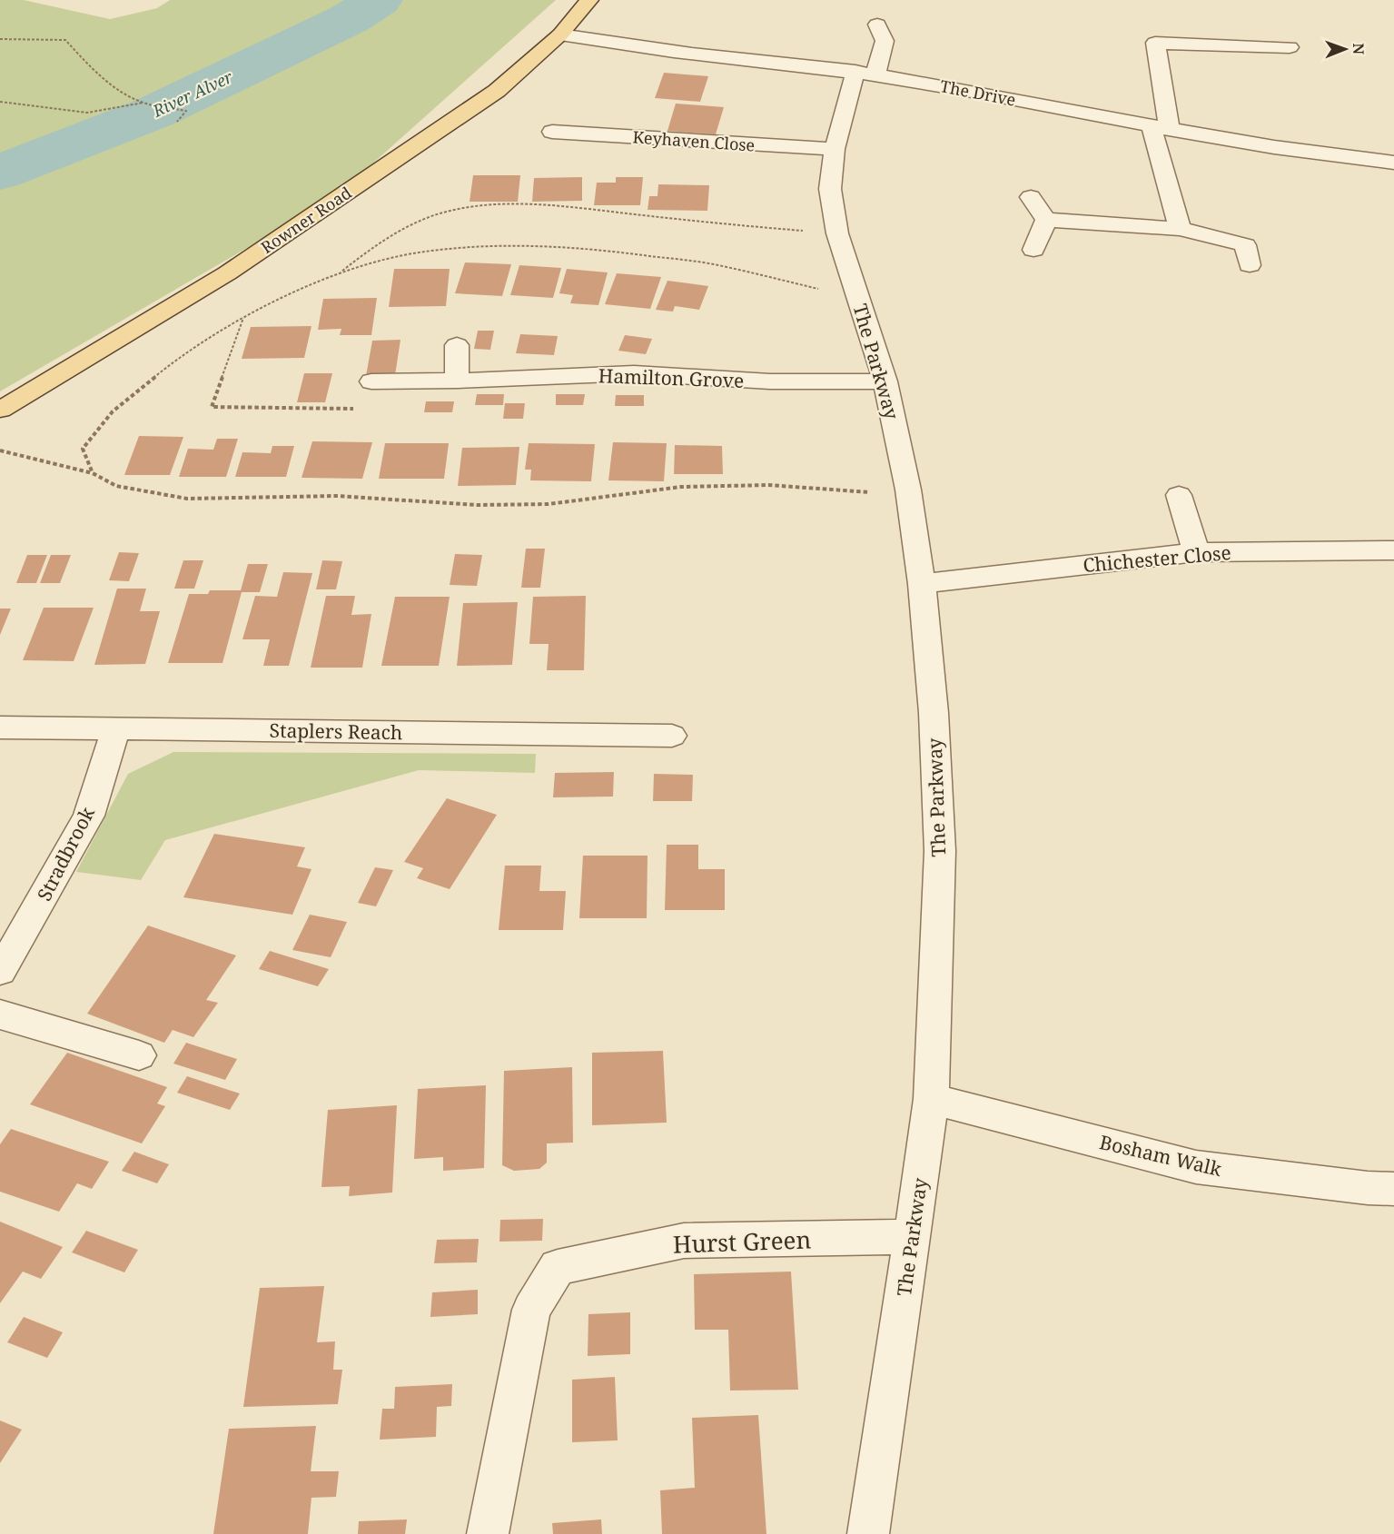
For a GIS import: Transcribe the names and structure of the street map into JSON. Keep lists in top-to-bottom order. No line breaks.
{"streets":{"main road":["Rowner Road"],"street":["The Drive","Keyhaven Close","The Parkway","Hamilton Grove","Chichester Close","Staplers Reach","Stradbrook","Bosham Walk","Hurst Green"]},"crossings":[["The Drive","Rowner Road"],["The Drive","The Parkway"],["Keyhaven Close","The Parkway"],["The Parkway","Hamilton Grove"],["The Parkway","Chichester Close"],["The Parkway","Bosham Walk"],["The Parkway","Hurst Green"],["Staplers Reach","Stradbrook"]],"water":["River Alver"],"north":"right"}
